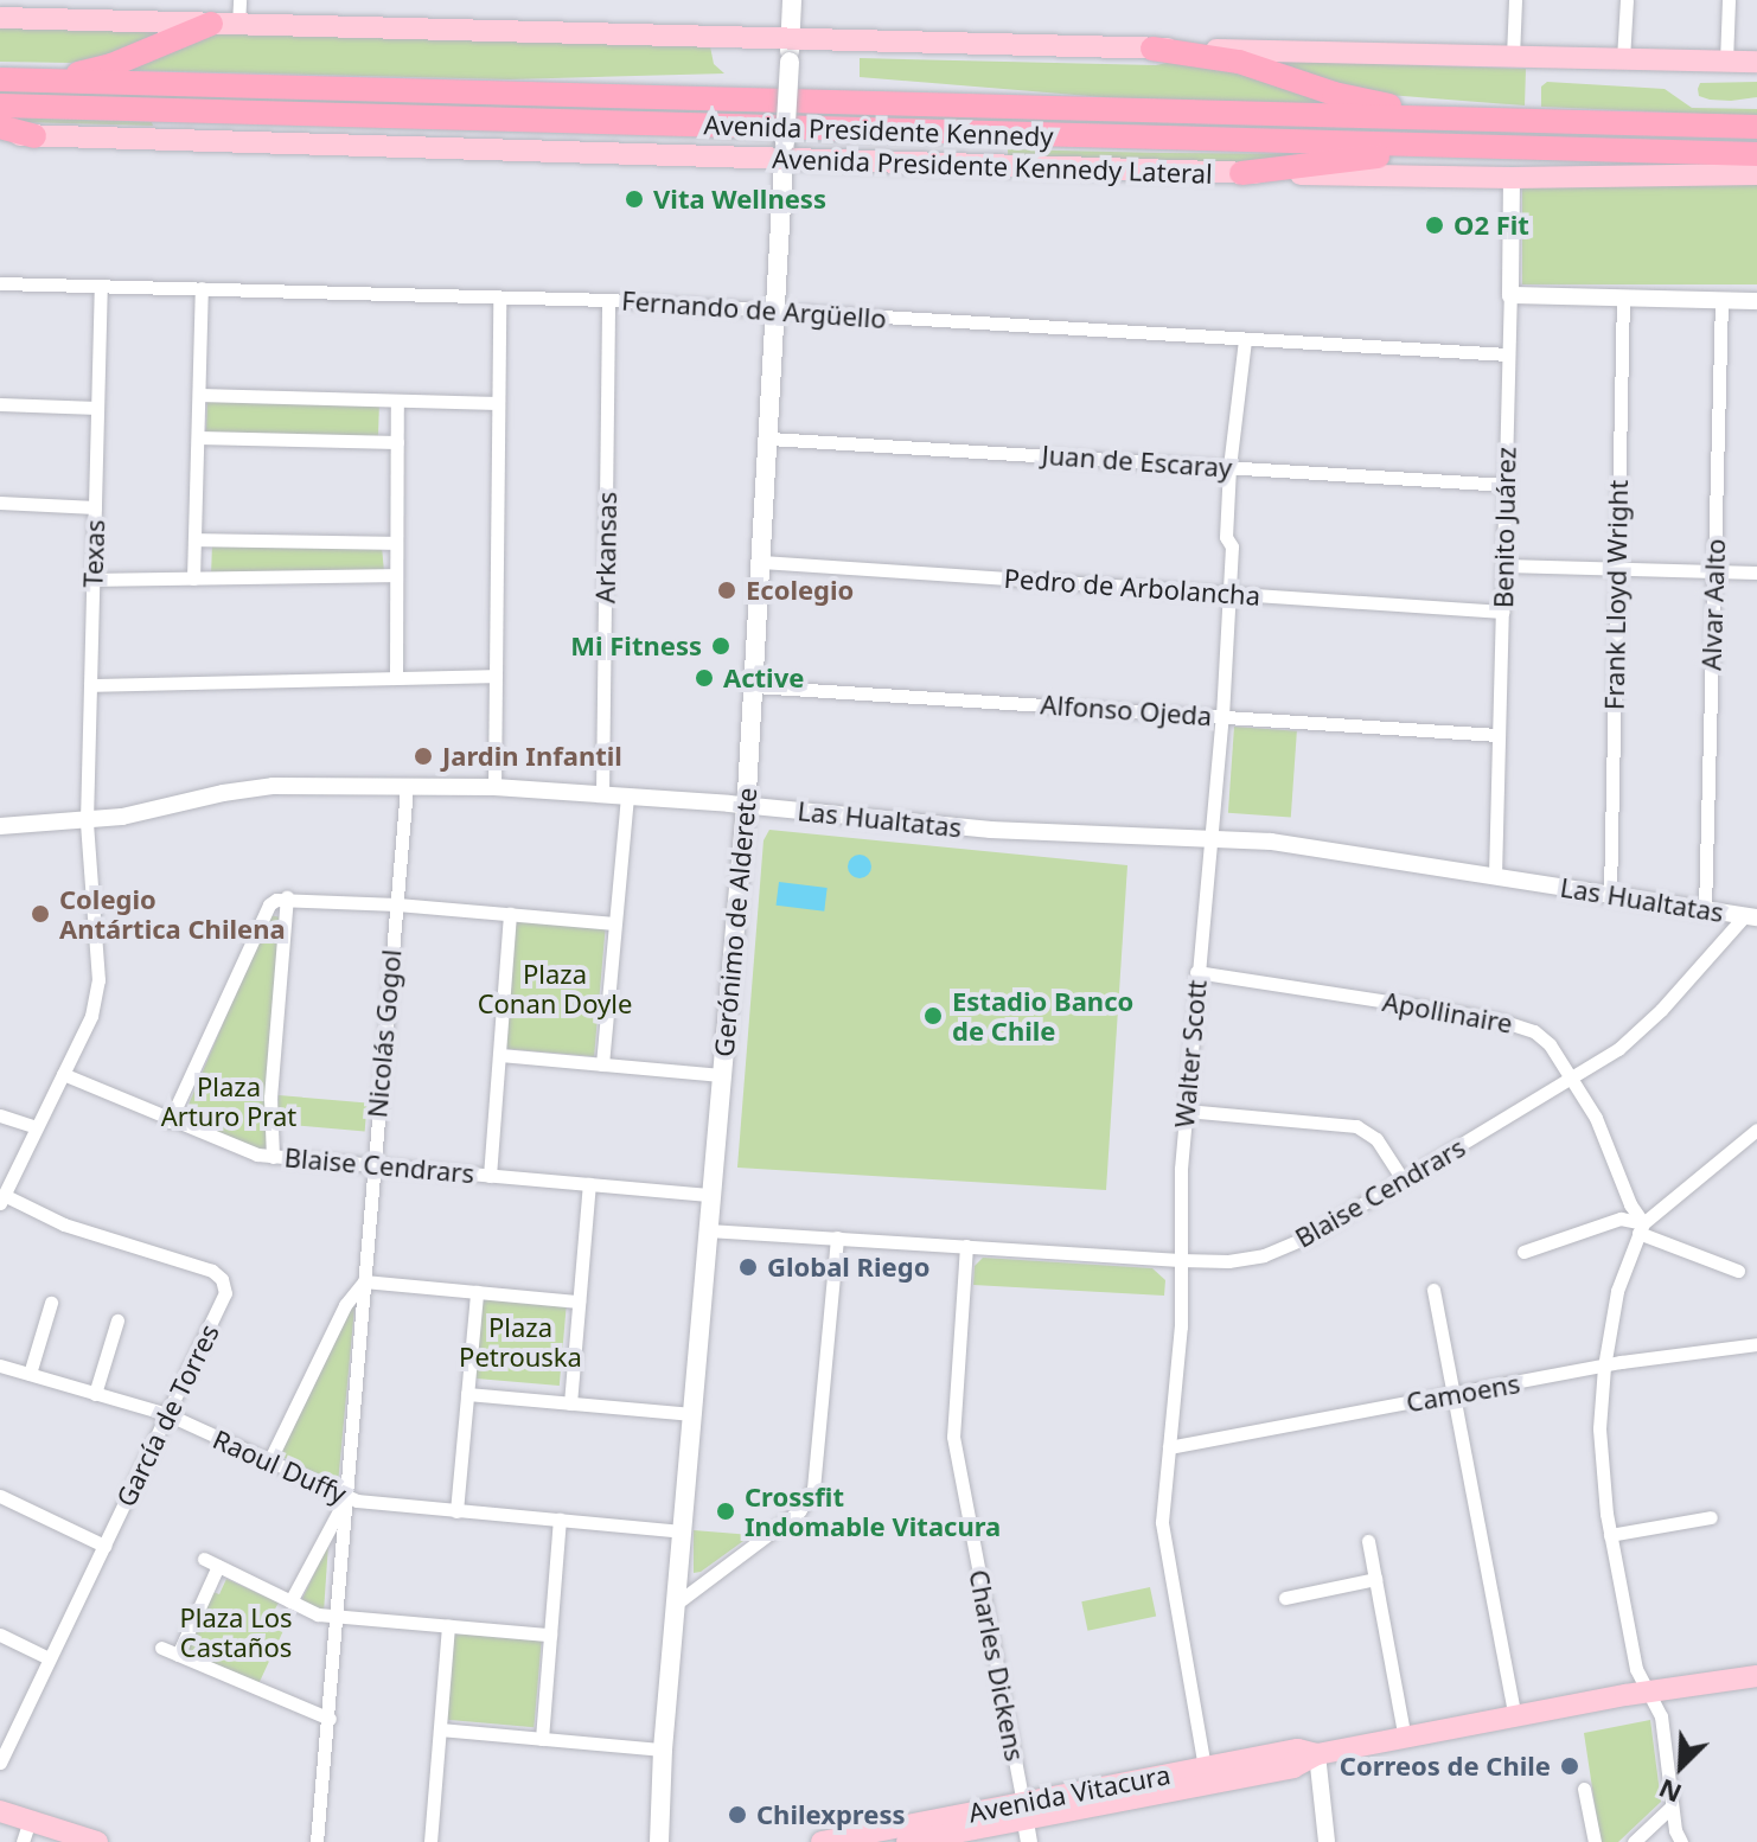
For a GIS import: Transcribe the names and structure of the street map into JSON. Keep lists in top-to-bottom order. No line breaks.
{"streets":{"highway":["Avenida Presidente Kennedy"],"main road":["Avenida Presidente Kennedy Lateral","Gerónimo de Alderete","Avenida Vitacura"],"street":["Fernando de Argüello","Juan de Escaray","Benito Juárez","Arkansas","Texas","Pedro de Arbolancha","Frank Lloyd Wright","Alvar Aalto","Alfonso Ojeda","Las Hualtatas","Apollinaire","Nicolás Gogol","Walter Scott","Blaise Cendrars","Camoens","García de Torres","Raoul Duffy","Charles Dickens"]},"crossings":[["Avenida Presidente Kennedy Lateral","Benito Juárez"],["Avenida Presidente Kennedy Lateral","Gerónimo de Alderete"],["Fernando de Argüello","Benito Juárez"],["Fernando de Argüello","Arkansas"],["Fernando de Argüello","Texas"],["Fernando de Argüello","Gerónimo de Alderete"],["Fernando de Argüello","Walter Scott"],["Juan de Escaray","Benito Juárez"],["Juan de Escaray","Gerónimo de Alderete"],["Juan de Escaray","Walter Scott"],["Benito Juárez","Pedro de Arbolancha"],["Benito Juárez","Alfonso Ojeda"],["Benito Juárez","Las Hualtatas"],["Arkansas","Las Hualtatas"],["Texas","Las Hualtatas"],["Texas","Blaise Cendrars"],["Texas","García de Torres"],["Pedro de Arbolancha","Gerónimo de Alderete"],["Pedro de Arbolancha","Walter Scott"],["Frank Lloyd Wright","Las Hualtatas"],["Alvar Aalto","Las Hualtatas"],["Alfonso Ojeda","Gerónimo de Alderete"],["Alfonso Ojeda","Walter Scott"],["Las Hualtatas","Gerónimo de Alderete"],["Las Hualtatas","Nicolás Gogol"],["Las Hualtatas","Walter Scott"],["Las Hualtatas","Blaise Cendrars"],["Gerónimo de Alderete","Blaise Cendrars"],["Gerónimo de Alderete","Raoul Duffy"],["Apollinaire","Walter Scott"],["Apollinaire","Blaise Cendrars"],["Nicolás Gogol","Blaise Cendrars"],["Nicolás Gogol","Raoul Duffy"],["Walter Scott","Blaise Cendrars"],["Walter Scott","Camoens"],["Walter Scott","Avenida Vitacura"],["Blaise Cendrars","Charles Dickens"],["García de Torres","Raoul Duffy"],["Charles Dickens","Avenida Vitacura"]],"parks":["Plaza Conan Doyle","Plaza Arturo Prat","Plaza Petrouska","Plaza Los Castaños"],"places":["Vita Wellness","O2 Fit","Ecolegio","Mi Fitness","Active","Jardin Infantil","Colegio Antártica Chilena","Estadio Banco de Chile","Global Riego","Crossfit Indomable Vitacura","Correos de Chile","Chilexpress"],"north":"bottom left"}
